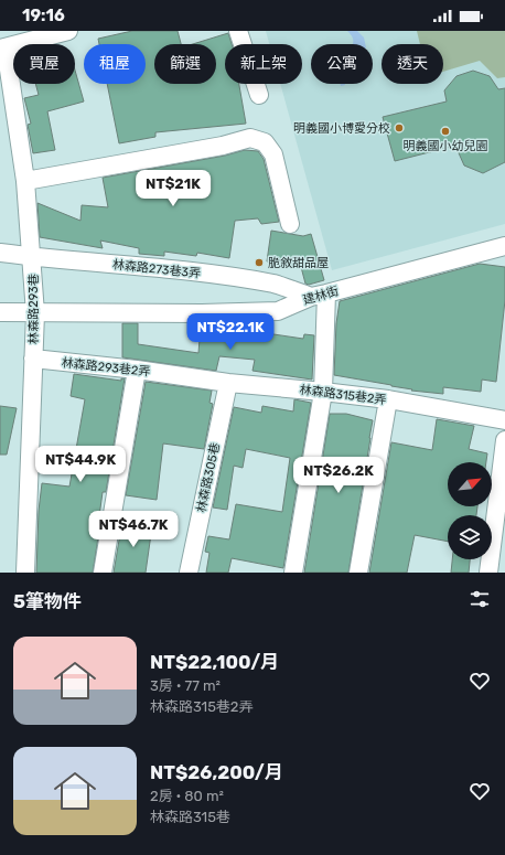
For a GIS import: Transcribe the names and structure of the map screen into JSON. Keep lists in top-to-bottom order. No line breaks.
{"streets":{"street":["林森路273巷3弄","建林街","林森路293巷","林森路293巷2弄","林森路315巷2弄","林森路305巷"]},"crossings":[["林森路273巷3弄","建林街"],["林森路273巷3弄","林森路293巷"],["建林街","林森路293巷"],["林森路293巷","林森路293巷2弄"],["林森路293巷2弄","林森路315巷2弄"],["林森路315巷2弄","林森路305巷"]],"places":["明義國小博愛分校","明義國小幼兒園","脆敘甜品屋"],"north":"top right","page":{"status":"19:16","chip":["買屋","租屋","篩選","新上架","公寓","透天"],"price":["NT$21K","NT$22.1K","NT$44.9K","NT$26.2K","NT$46.7K"],"heading":"5筆物件","list":[{"name":"NT$22,100/月","note":"3房 · 77 m² · 林森路315巷2弄"},{"name":"NT$26,200/月","note":"2房 · 80 m² · 林森路315巷"}]}}
